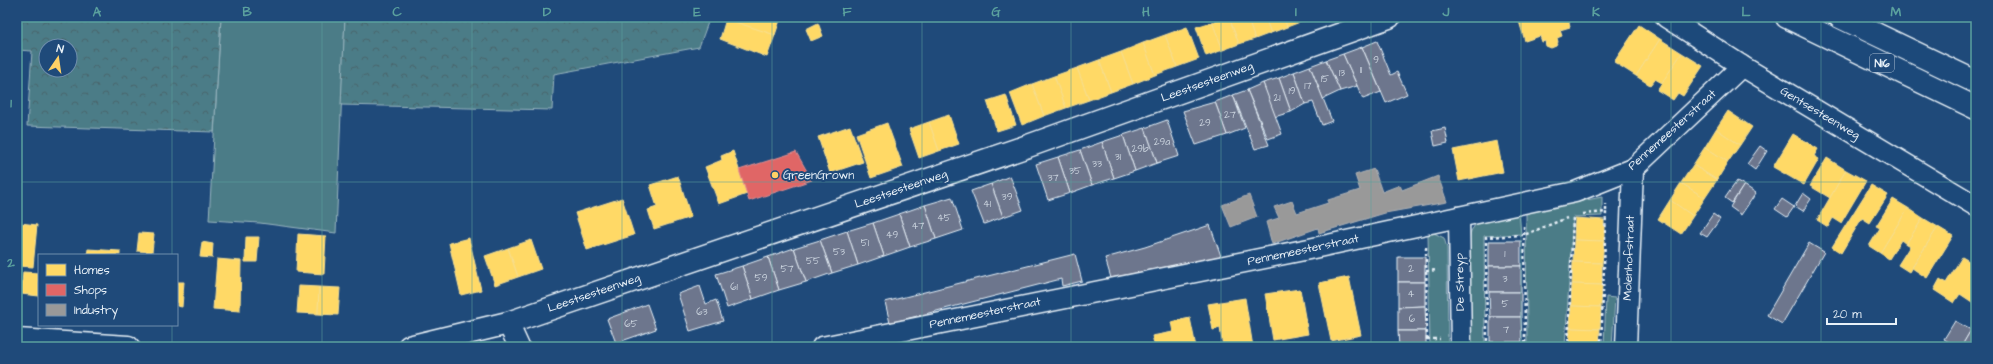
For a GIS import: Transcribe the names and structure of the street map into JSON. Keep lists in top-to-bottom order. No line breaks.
{"streets":{"street":["N16","Leestsesteenweg","Gentsesteenweg","Pennemeesterstraat","Molenhofstraat","De Streyp"]},"crossings":[["Gentsesteenweg","Pennemeesterstraat"],["Pennemeesterstraat","Molenhofstraat"],["Pennemeesterstraat","De Streyp"]],"places":["GreenGrown"],"house_numbers":["9","11","13","15","17","19","21","27","29","29a","29b","31","33","35","37","39","41","45","47","49","51","53","1","55","57","2","59","3","61","4","5","63","6","65","7"],"legend":["Homes","Shops","Industry"],"scale_bar":"20 m","north":"top","grid":{"columns":["A","B","C","D","E","F","G","H","I","J","K","L","M"],"rows":["1","2"]}}
